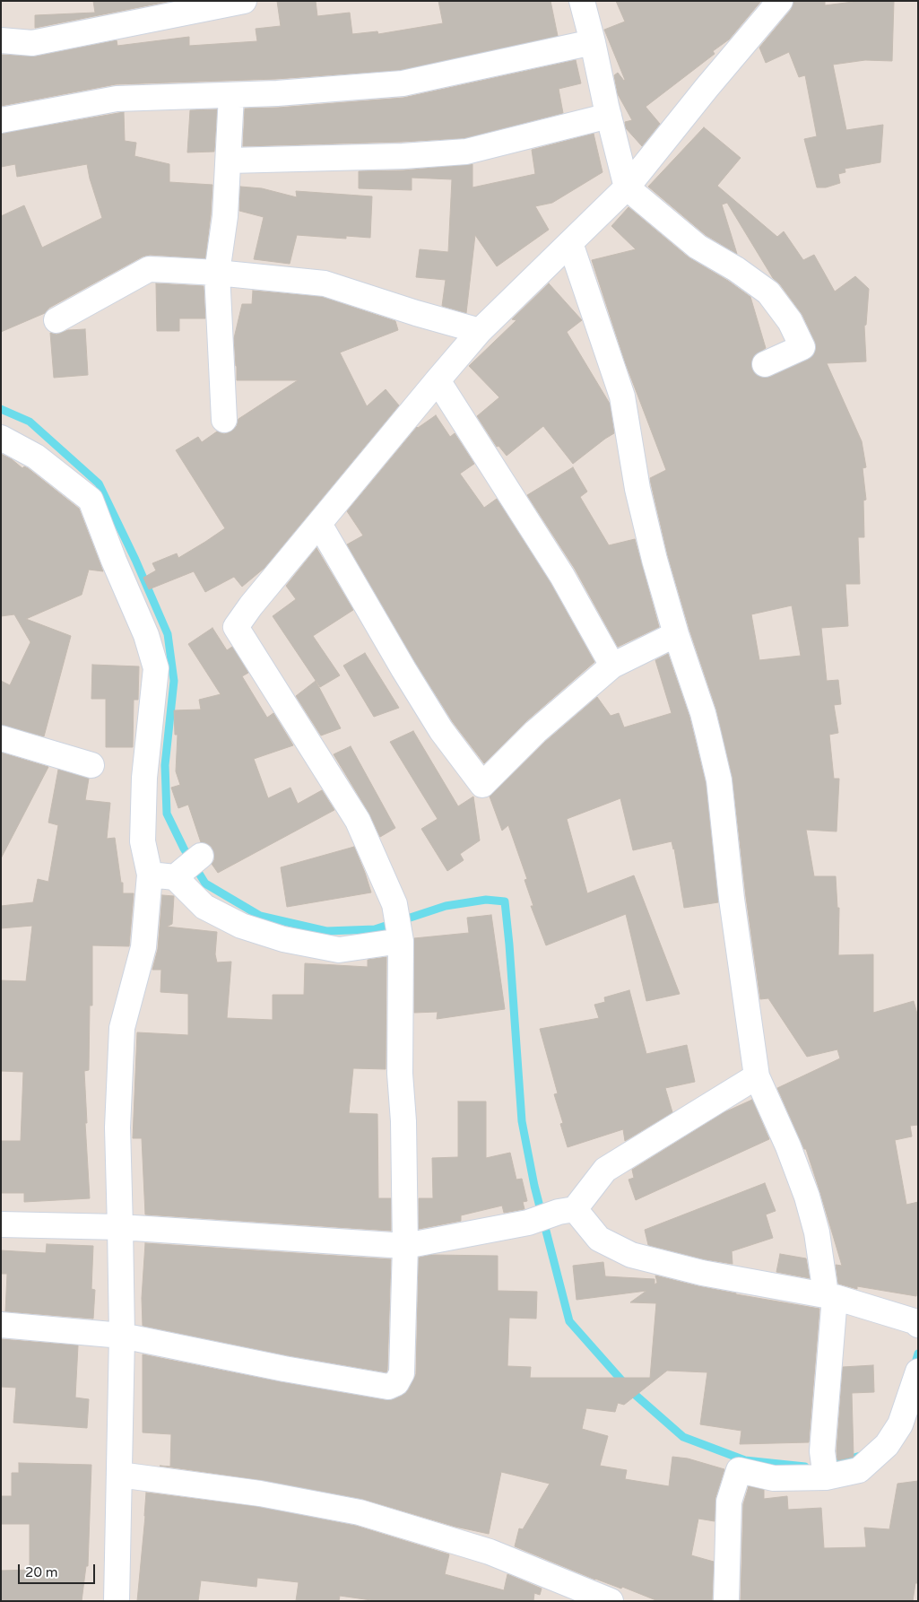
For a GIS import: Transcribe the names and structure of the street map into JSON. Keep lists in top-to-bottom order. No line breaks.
{"scale_bar":"20 m"}
